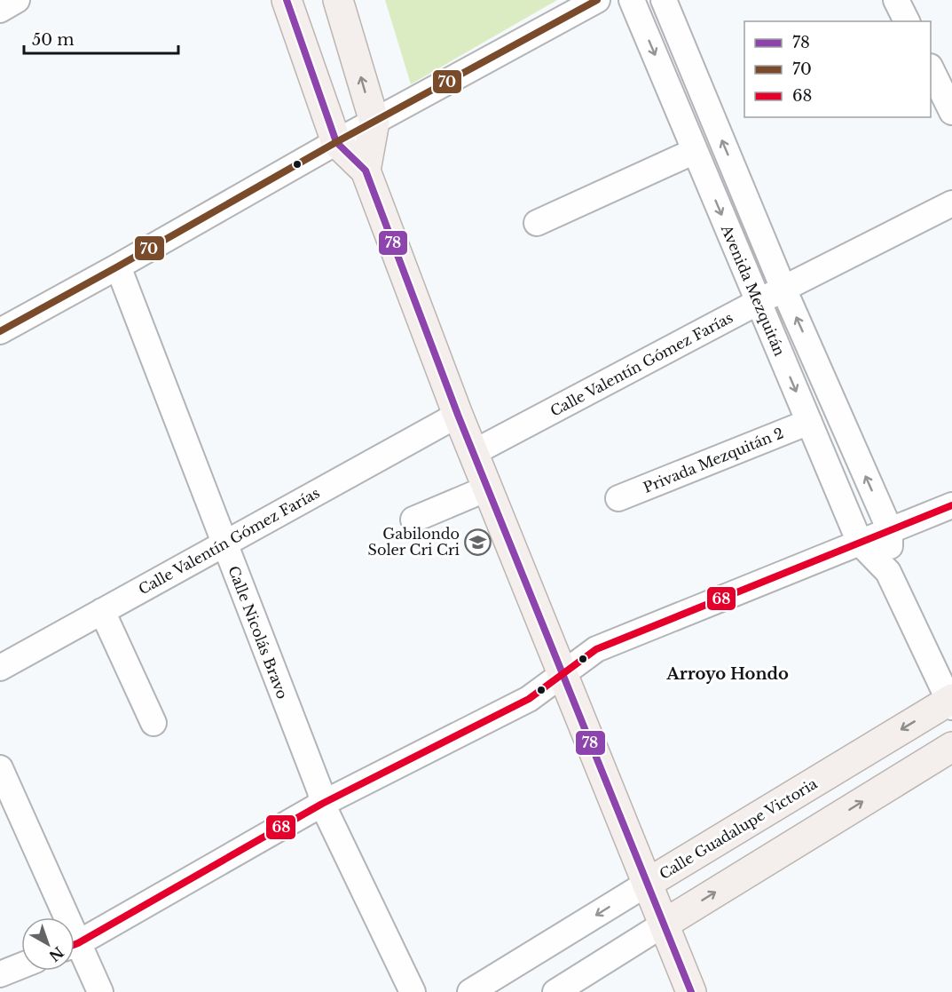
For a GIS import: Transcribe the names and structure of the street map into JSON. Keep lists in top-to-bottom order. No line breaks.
{"streets":{"main road":["Calle Guadalupe Victoria"],"street":["Avenida Mezquitán","Calle Valentín Gómez Farías","Privada Mezquitán 2","Calle Nicolás Bravo"]},"crossings":[["Avenida Mezquitán","Calle Valentín Gómez Farías"],["Avenida Mezquitán","Privada Mezquitán 2"],["Avenida Mezquitán","Calle Guadalupe Victoria"],["Calle Valentín Gómez Farías","Calle Nicolás Bravo"]],"districts":["Arroyo Hondo"],"places":{"school or university":["Gabilondo Soler Cri Cri"]},"lines":["transit line 78","transit line 70","transit line 68"],"legend":["78","70","68"],"scale_bar":"50 m","north":"bottom right"}
